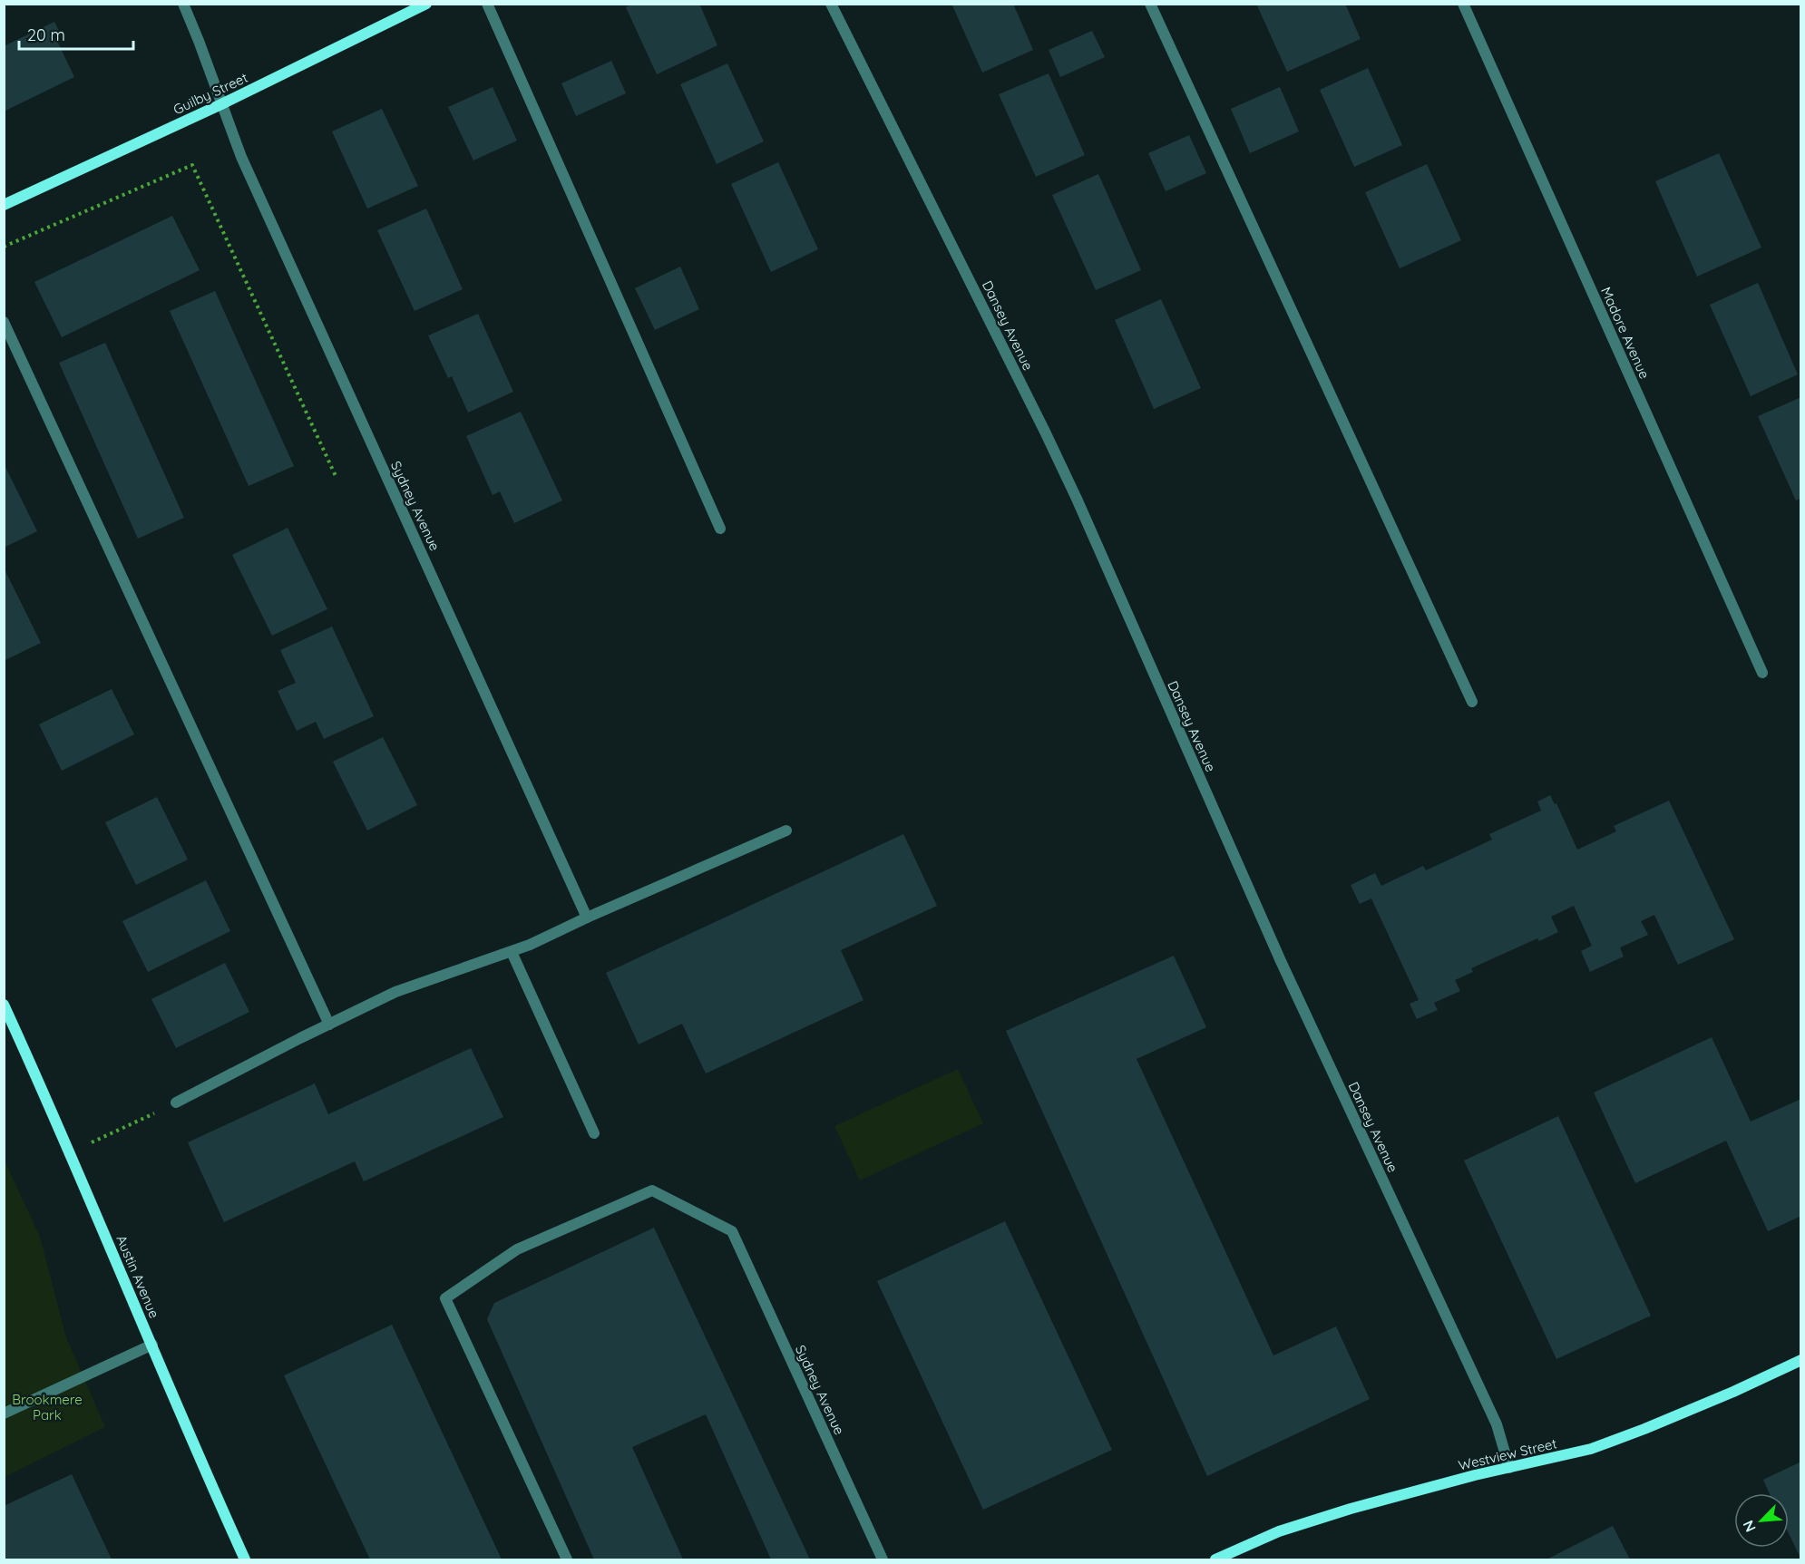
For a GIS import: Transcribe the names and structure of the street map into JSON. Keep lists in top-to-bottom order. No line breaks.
{"streets":{"street":["Guilby Street","Dansey Avenue","Madore Avenue","Sydney Avenue","Austin Avenue","Westview Street"]},"crossings":[["Guilby Street","Sydney Avenue"],["Dansey Avenue","Westview Street"]],"parks":["Brookmere Park"],"scale_bar":"20 m","north":"bottom left"}
